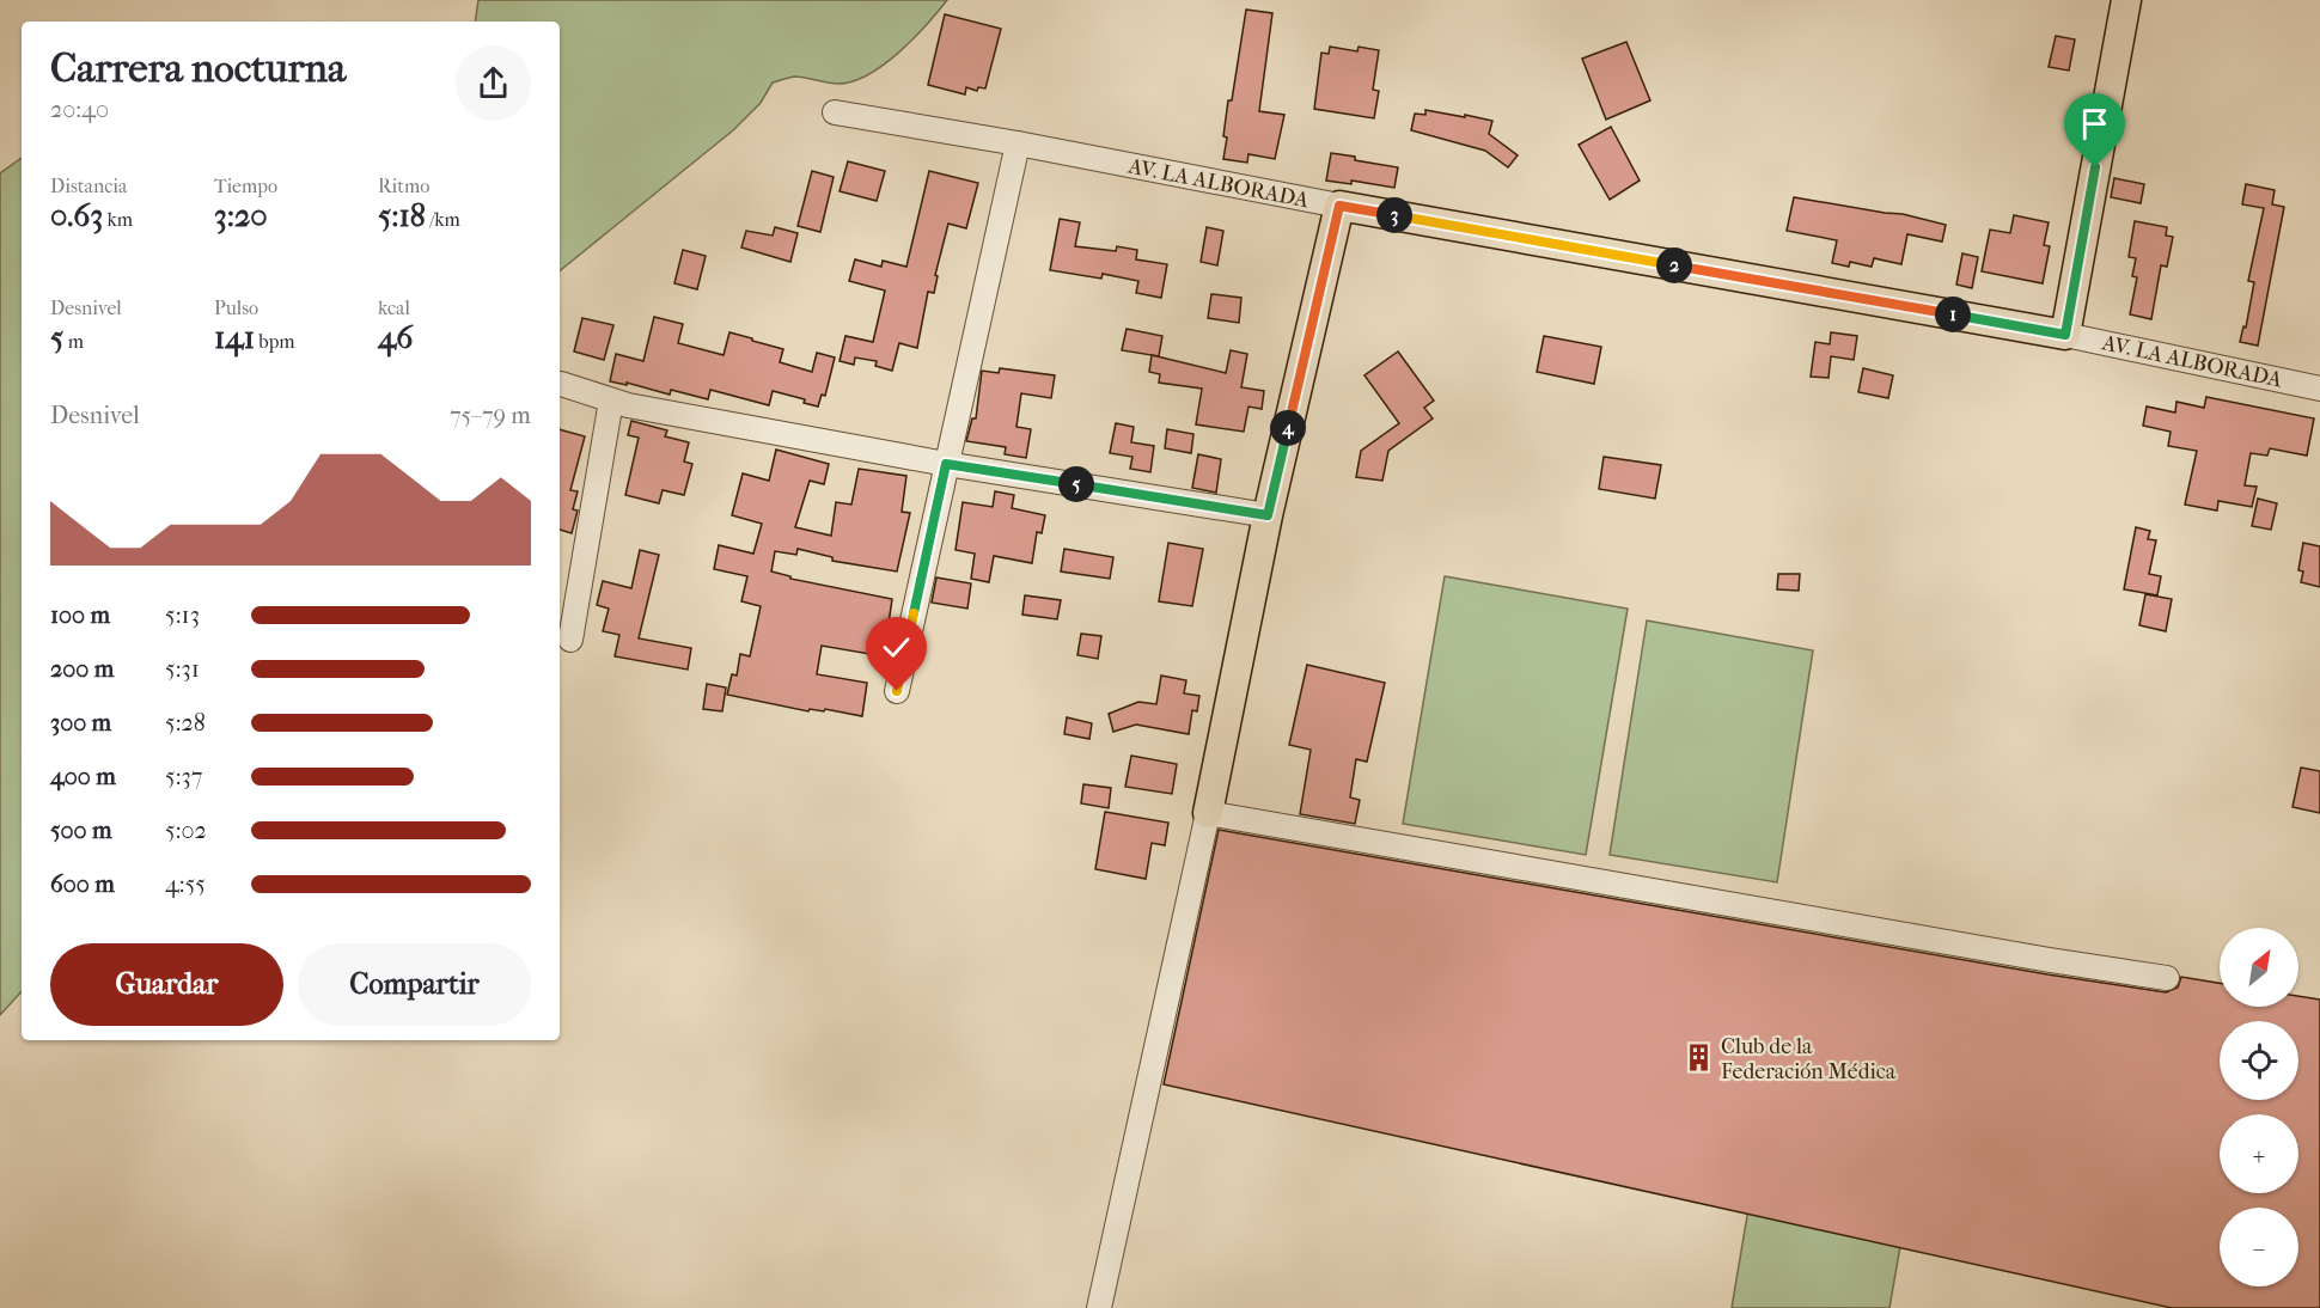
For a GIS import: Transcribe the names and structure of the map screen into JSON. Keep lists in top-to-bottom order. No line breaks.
{"streets":{"main road":["AV. LA ALBORADA"]},"places":{"building":["Club de la Federación Médica"]},"north":"top right","page":{"heading":["Carrera nocturna","20:40"],"stats":[["Distancia","0.63 km"],["Tiempo","3:20"],["Ritmo","5:18 /km"],["Desnivel","5 m"],["Pulso","141 bpm"],["kcal","46"]],"pins":["3","2","1","4","5"],"chart":["Desnivel","75–79 m"],"list":[{"name":"100 m","note":"5:13"},{"name":"200 m","note":"5:31"},{"name":"300 m","note":"5:28"},{"name":"400 m","note":"5:37"},{"name":"500 m","note":"5:02"},{"name":"600 m","note":"4:55"}],"map_buttons":["+","−"],"buttons":["Guardar","Compartir"]}}
